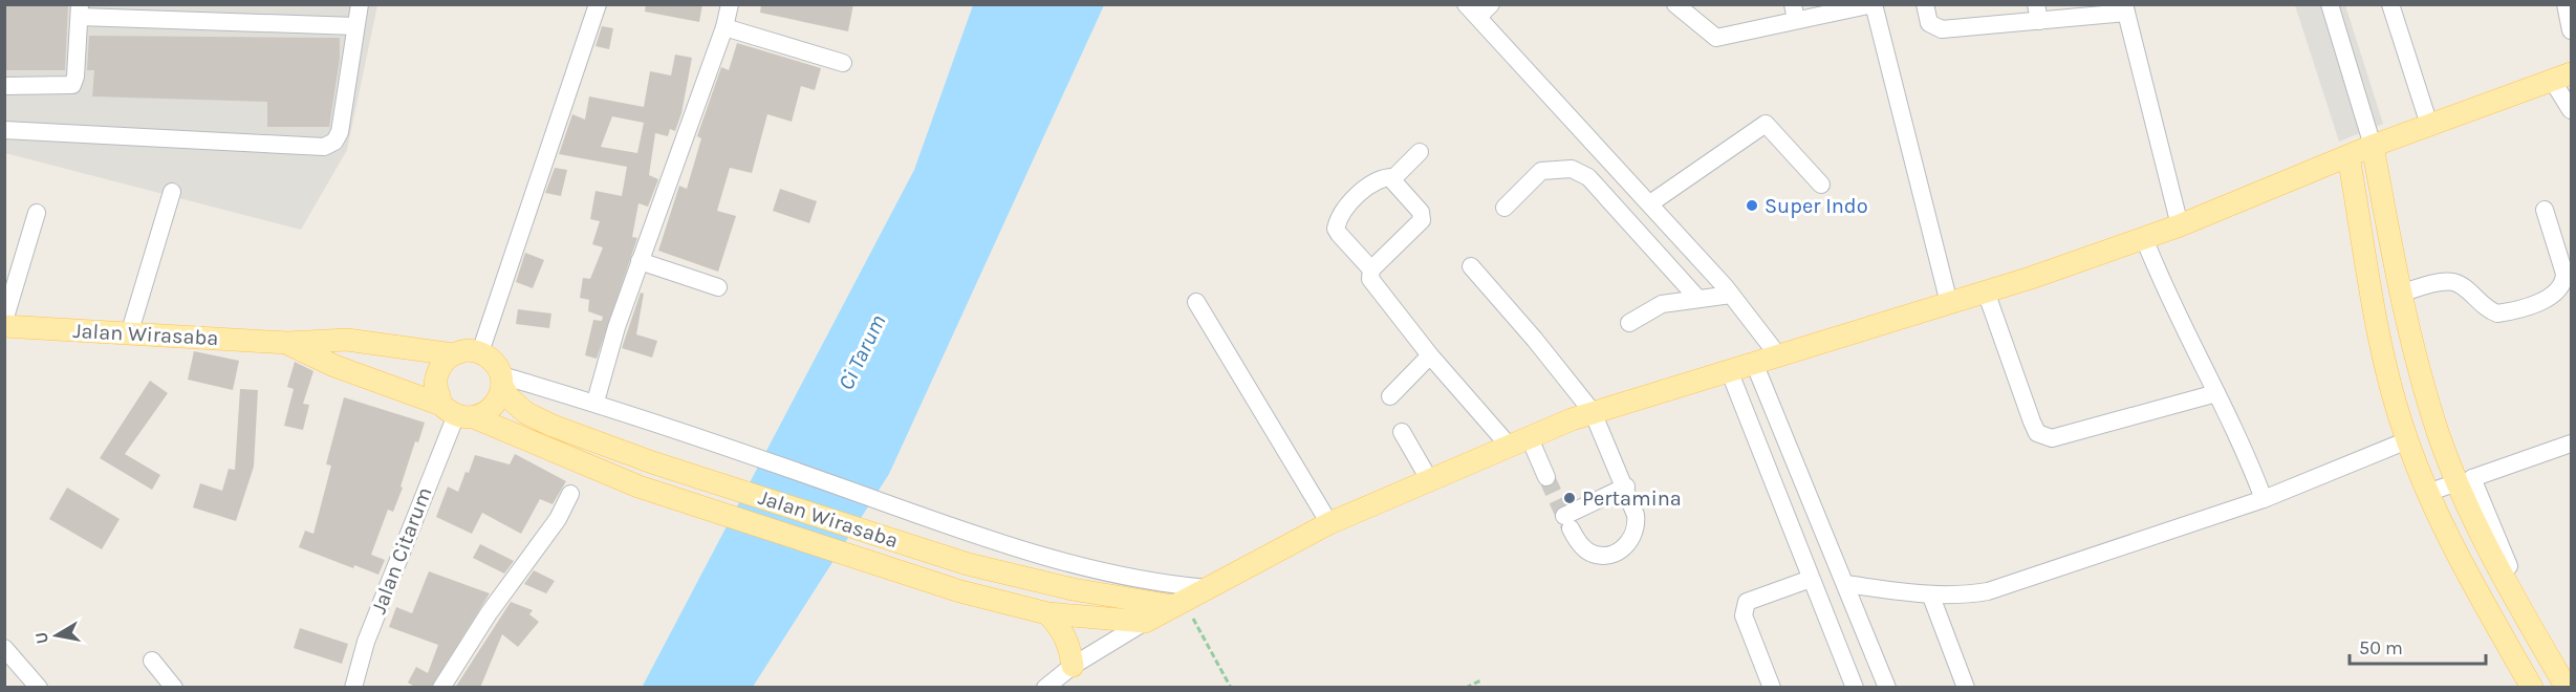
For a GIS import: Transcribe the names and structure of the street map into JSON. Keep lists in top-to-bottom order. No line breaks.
{"streets":{"main road":["Jalan Wirasaba"],"street":["Jalan Citarum"]},"crossings":[["Jalan Wirasaba","Jalan Citarum"]],"water":["Ci Tarum"],"places":["Super Indo","Pertamina"],"scale_bar":"50 m","north":"left"}
